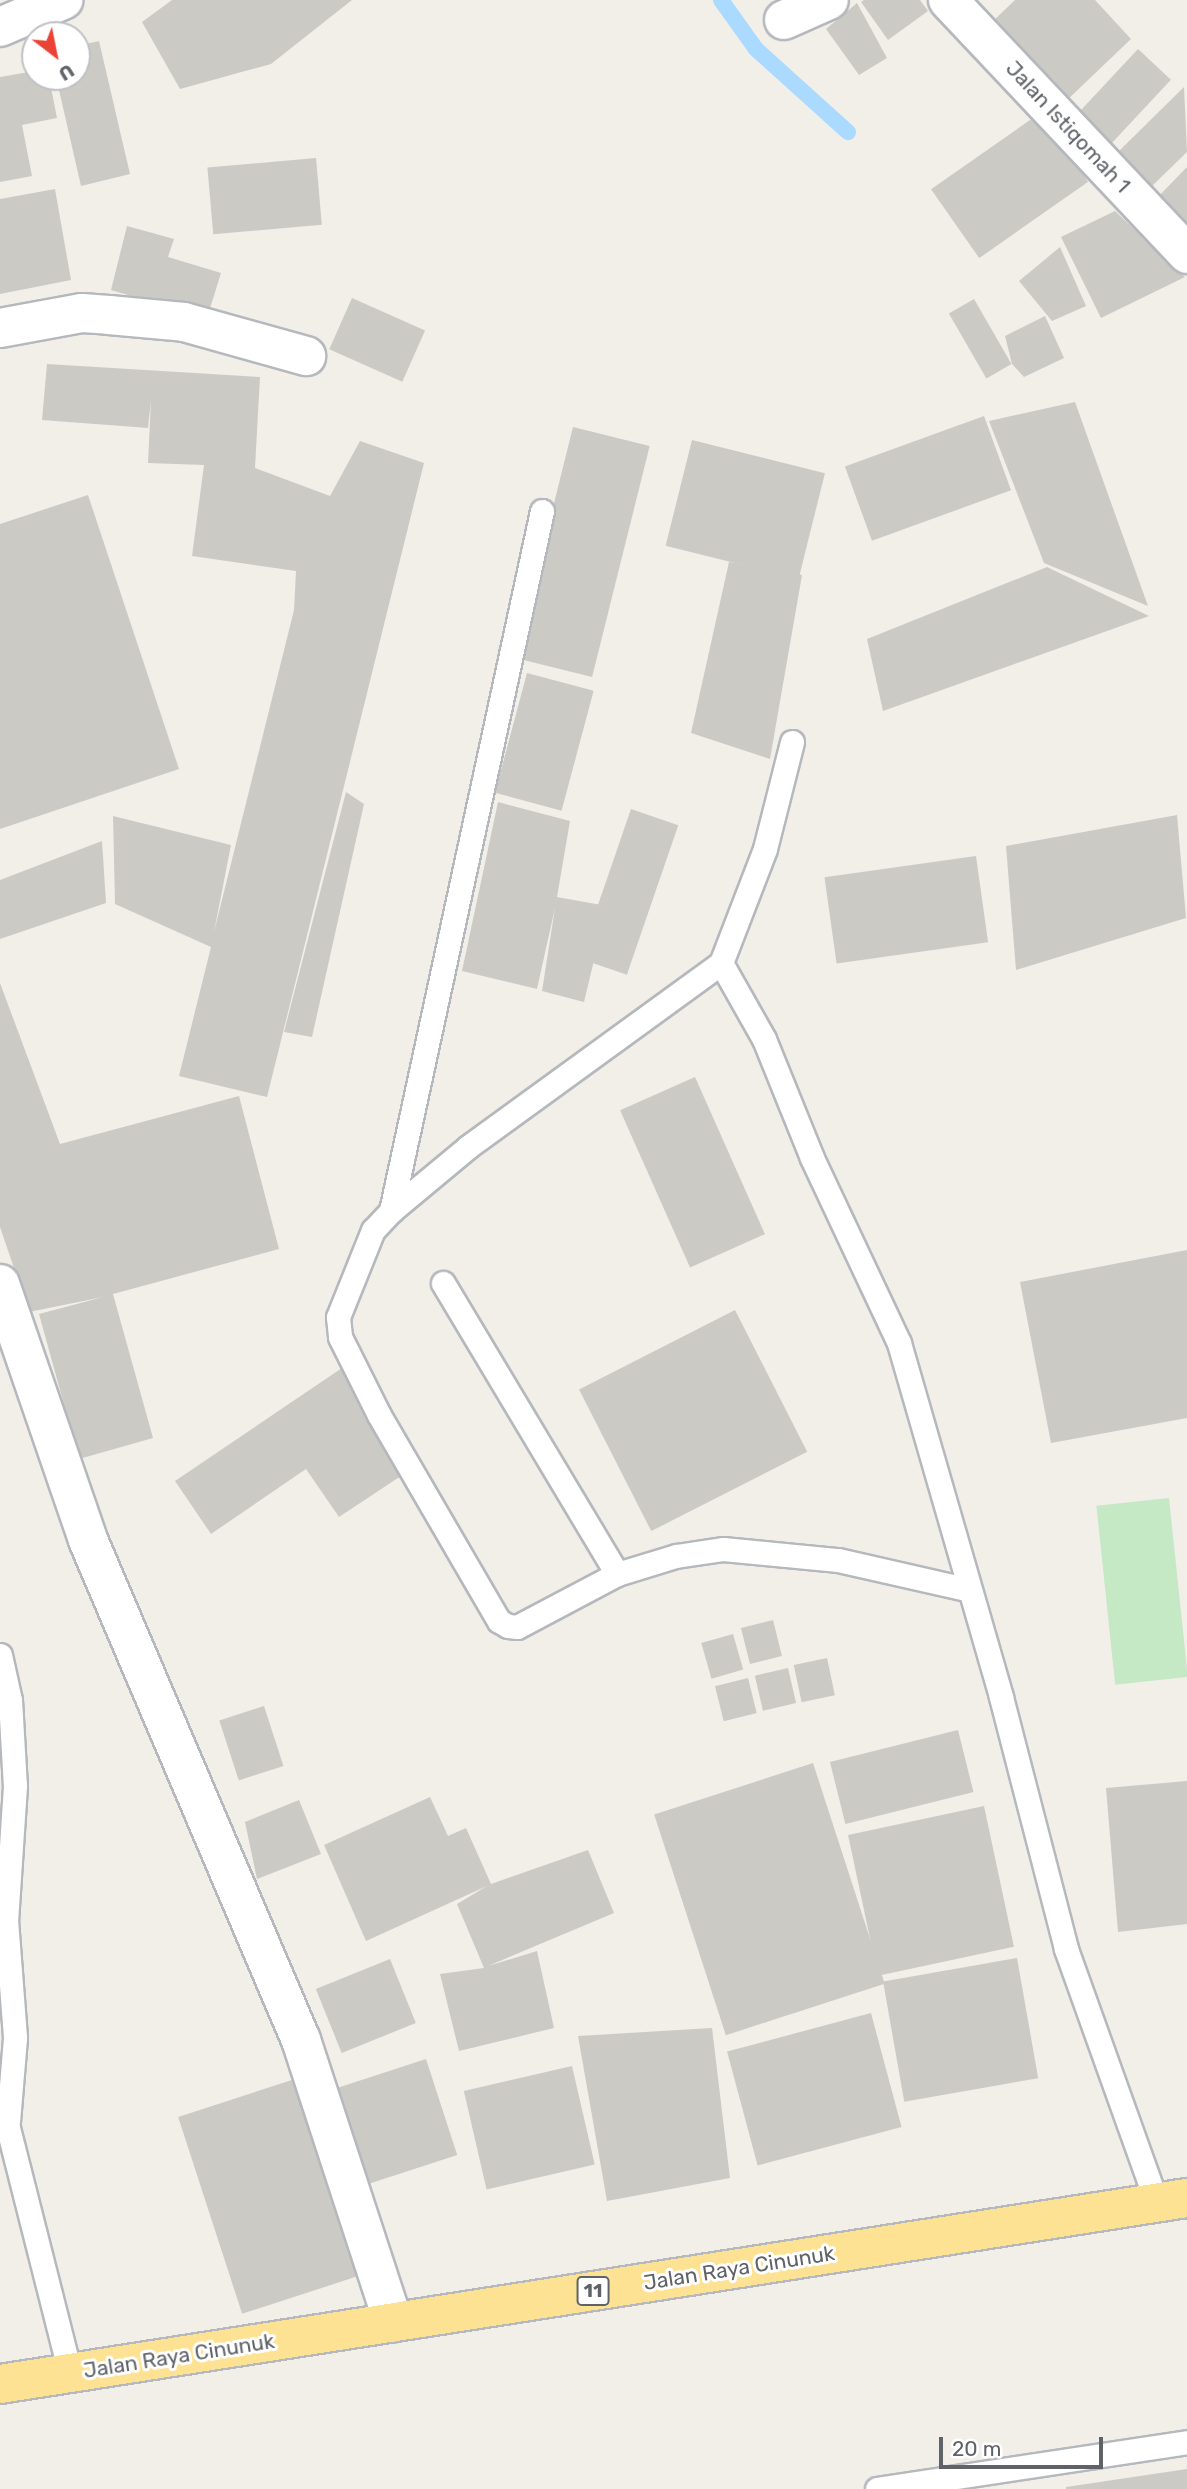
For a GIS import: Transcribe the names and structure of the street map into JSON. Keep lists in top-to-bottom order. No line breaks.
{"streets":{"highway":["Jalan Raya Cinunuk","11"],"street":["Jalan Istiqomah 1"]},"scale_bar":"20 m","north":"bottom right"}
